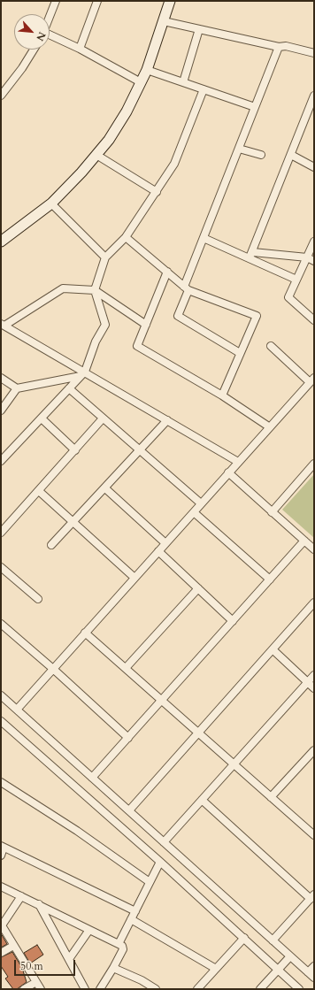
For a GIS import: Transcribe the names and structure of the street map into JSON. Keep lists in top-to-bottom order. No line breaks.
{"scale_bar":"50 m","north":"bottom right"}
